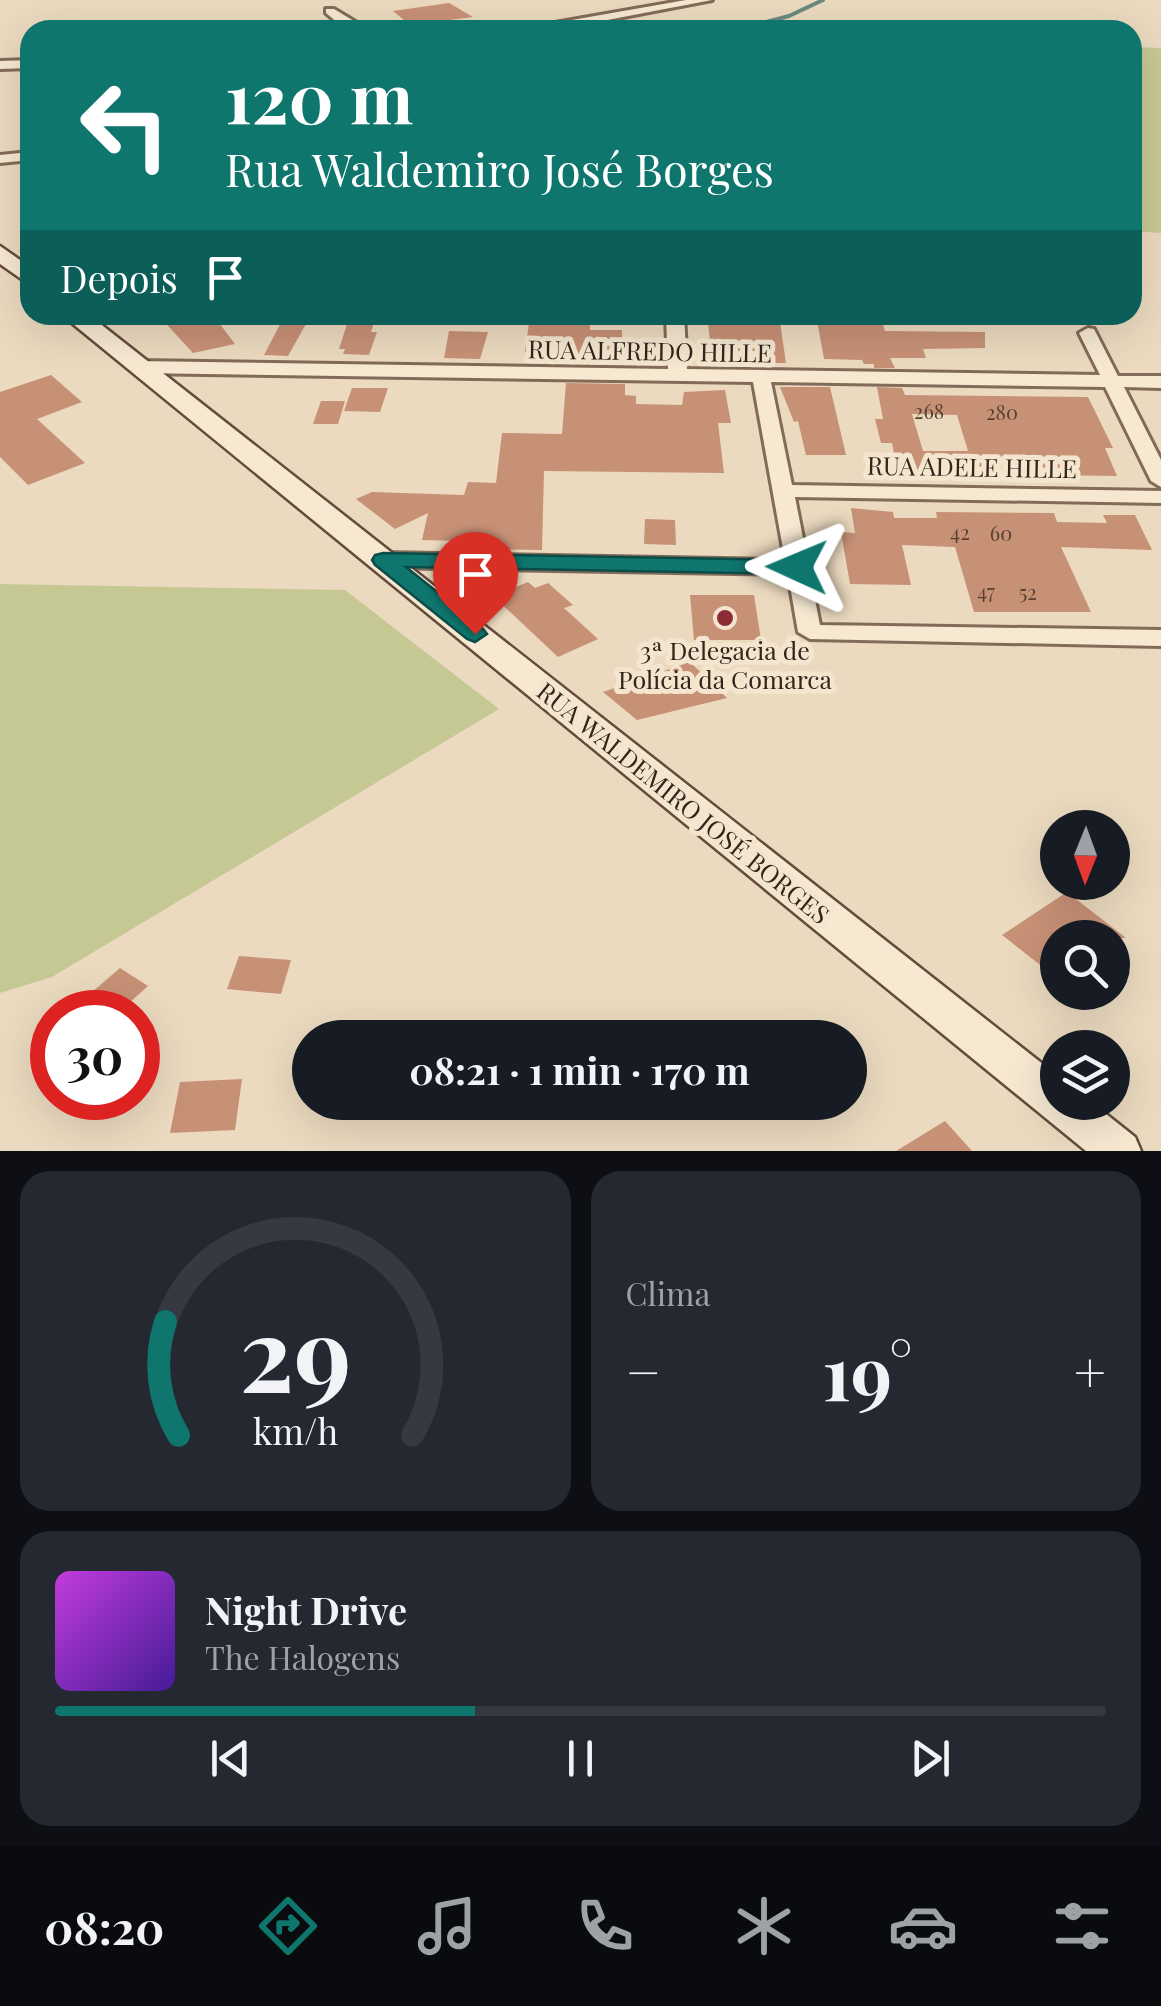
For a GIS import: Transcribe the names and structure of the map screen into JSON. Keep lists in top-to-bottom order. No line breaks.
{"streets":{"main road":["RUA WALDEMIRO JOSÉ BORGES"],"street":["RUA ALFREDO HILLE","RUA ADELE HILLE"]},"crossings":[["RUA ALFREDO HILLE","RUA WALDEMIRO JOSÉ BORGES"]],"places":["3ª Delegacia de Polícia da Comarca"],"house_numbers":["268","280","42","60","47","52"],"north":"bottom","page":{"turn":["120 m","Rua Waldemiro José Borges"],"then":"Depois","limit":"30","trip":"08:21 · 1 min · 170 m","tile":"Clima","heat":["−","19°","+"],"song":["Night Drive","The Halogens"],"tabs":"08:20","gauge":["29","km/h"]}}
